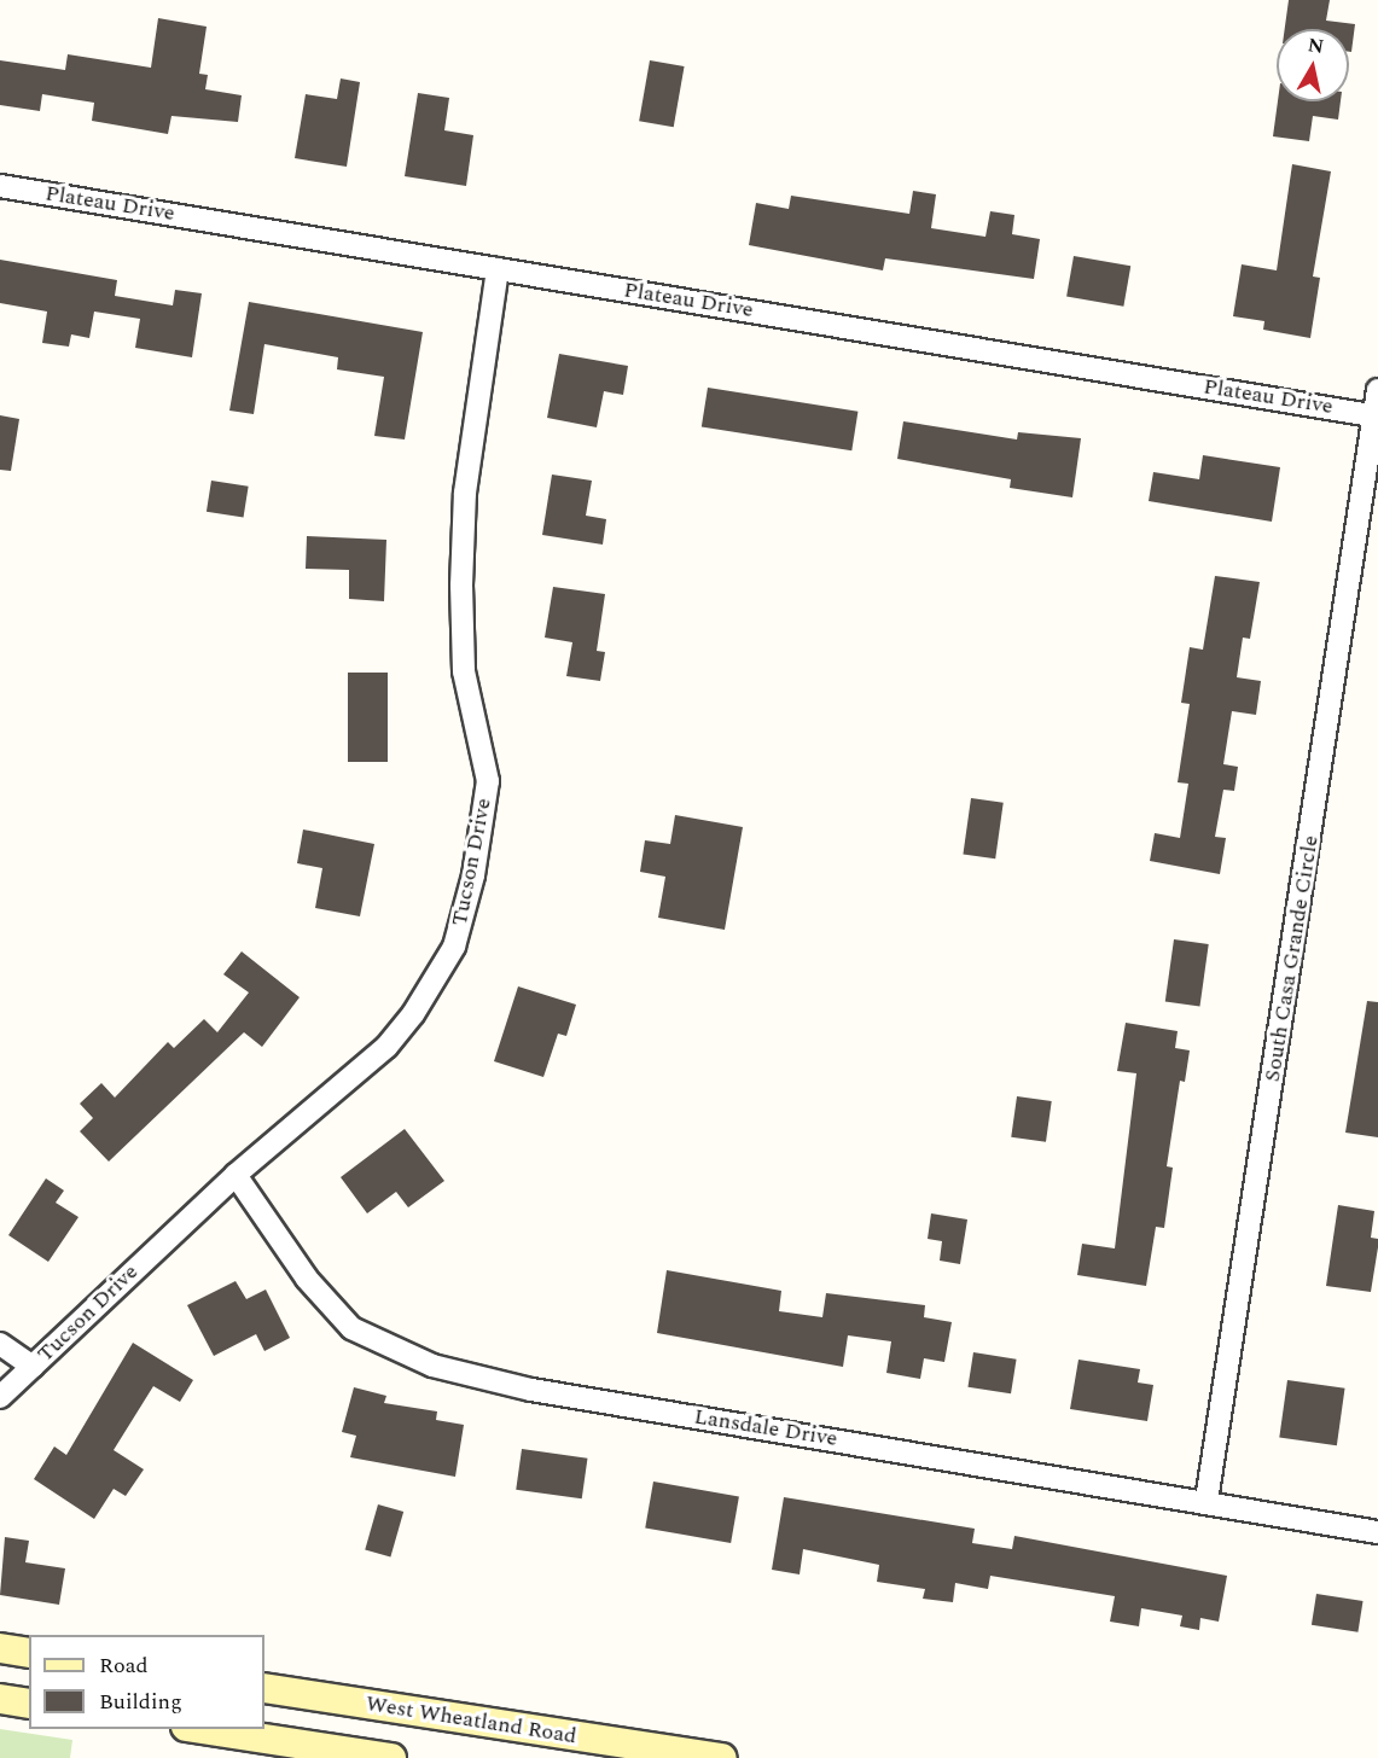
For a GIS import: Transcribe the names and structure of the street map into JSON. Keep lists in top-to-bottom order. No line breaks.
{"streets":{"main road":["West Wheatland Road"],"street":["Plateau Drive","Tucson Drive","South Casa Grande Circle","Lansdale Drive"]},"crossings":[["Plateau Drive","Tucson Drive"],["Plateau Drive","South Casa Grande Circle"],["Tucson Drive","Lansdale Drive"],["South Casa Grande Circle","Lansdale Drive"]],"legend":["Road","Building"],"north":"top"}
